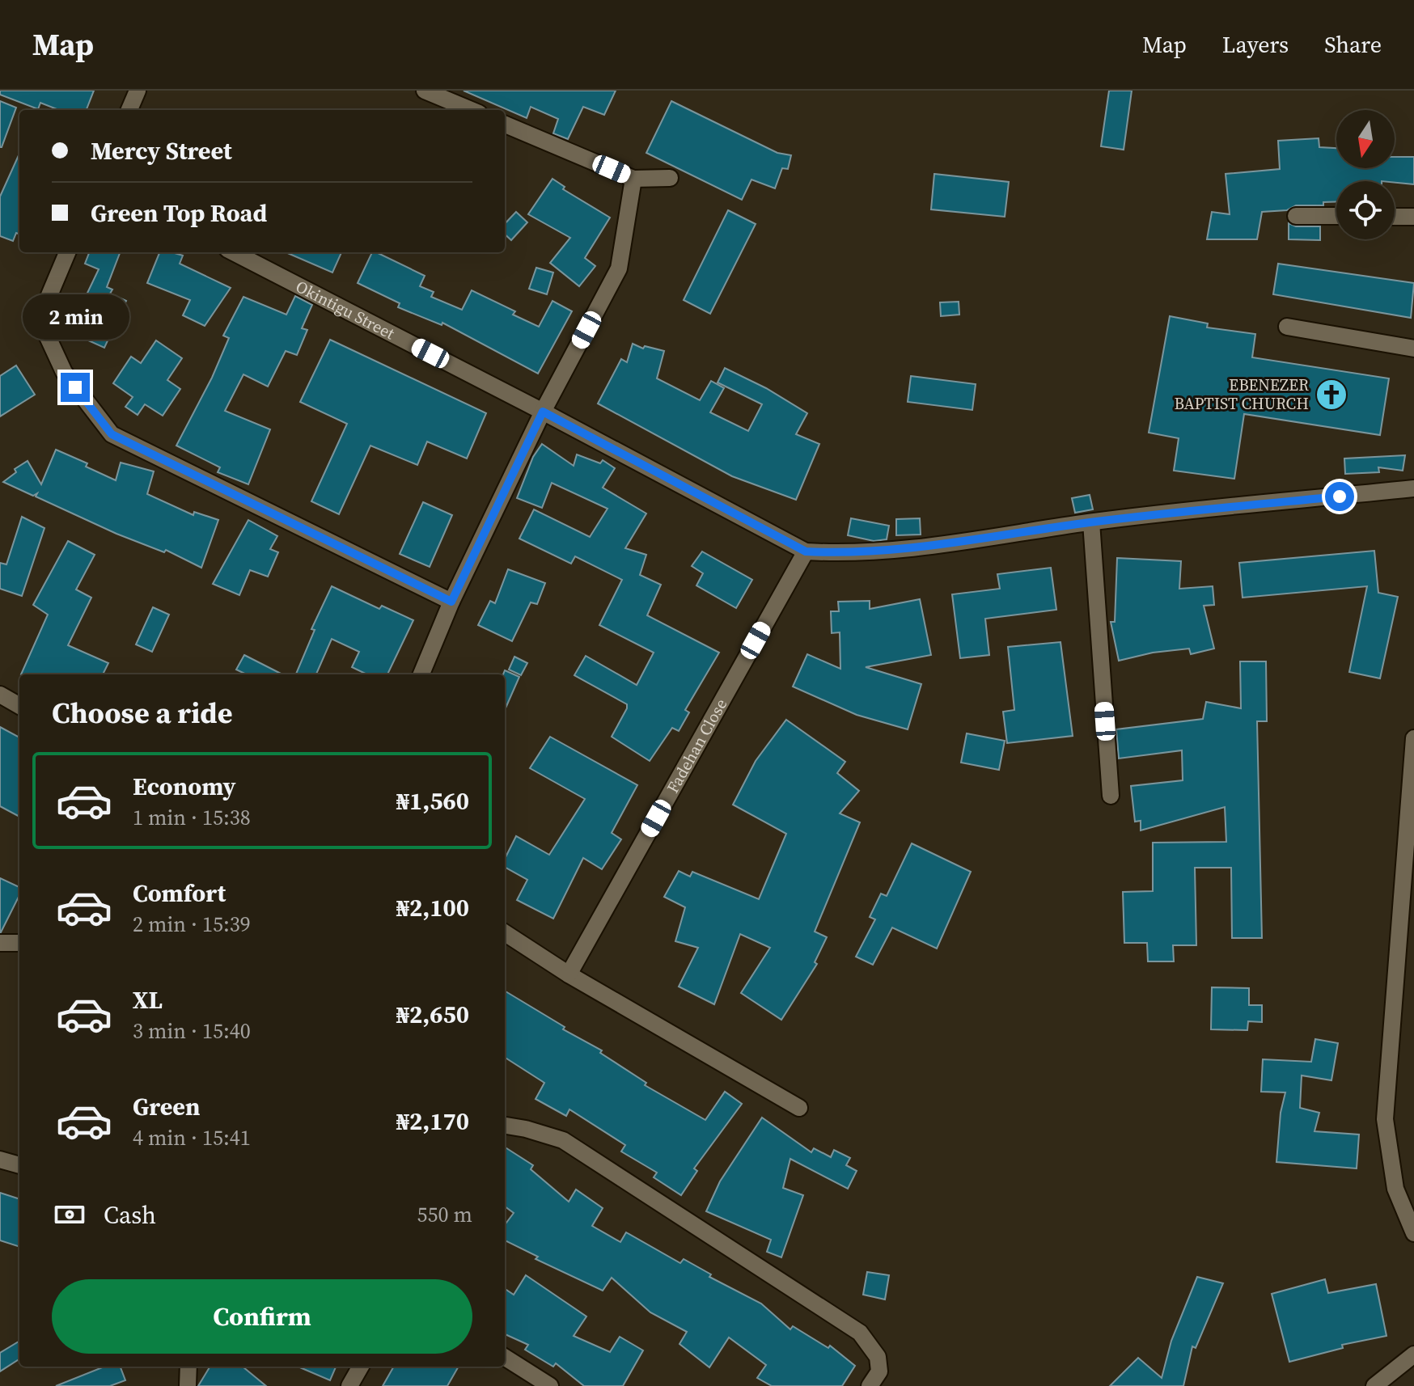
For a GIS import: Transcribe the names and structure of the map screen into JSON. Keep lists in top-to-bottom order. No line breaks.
{"streets":{"street":["Okintigu Street","Fadehan Close"]},"crossings":[["Okintigu Street","Fadehan Close"]],"places":{"church":["EBENEZER BAPTIST CHURCH"]},"north":"bottom","page":{"header":"Map","nav":["Map","Layers","Share"],"banner":["Mercy Street","Green Top Road"],"bubble":"2 min","heading":"Choose a ride","list":[{"name":"Economy","note":"1 min · 15:38","value":"₦1,560"},{"name":"Comfort","note":"2 min · 15:39","value":"₦2,100"},{"name":"XL","note":"3 min · 15:40","value":"₦2,650"},{"name":"Green","note":"4 min · 15:41","value":"₦2,170"}],"pay":["Cash","550 m"],"buttons":"Confirm"}}
